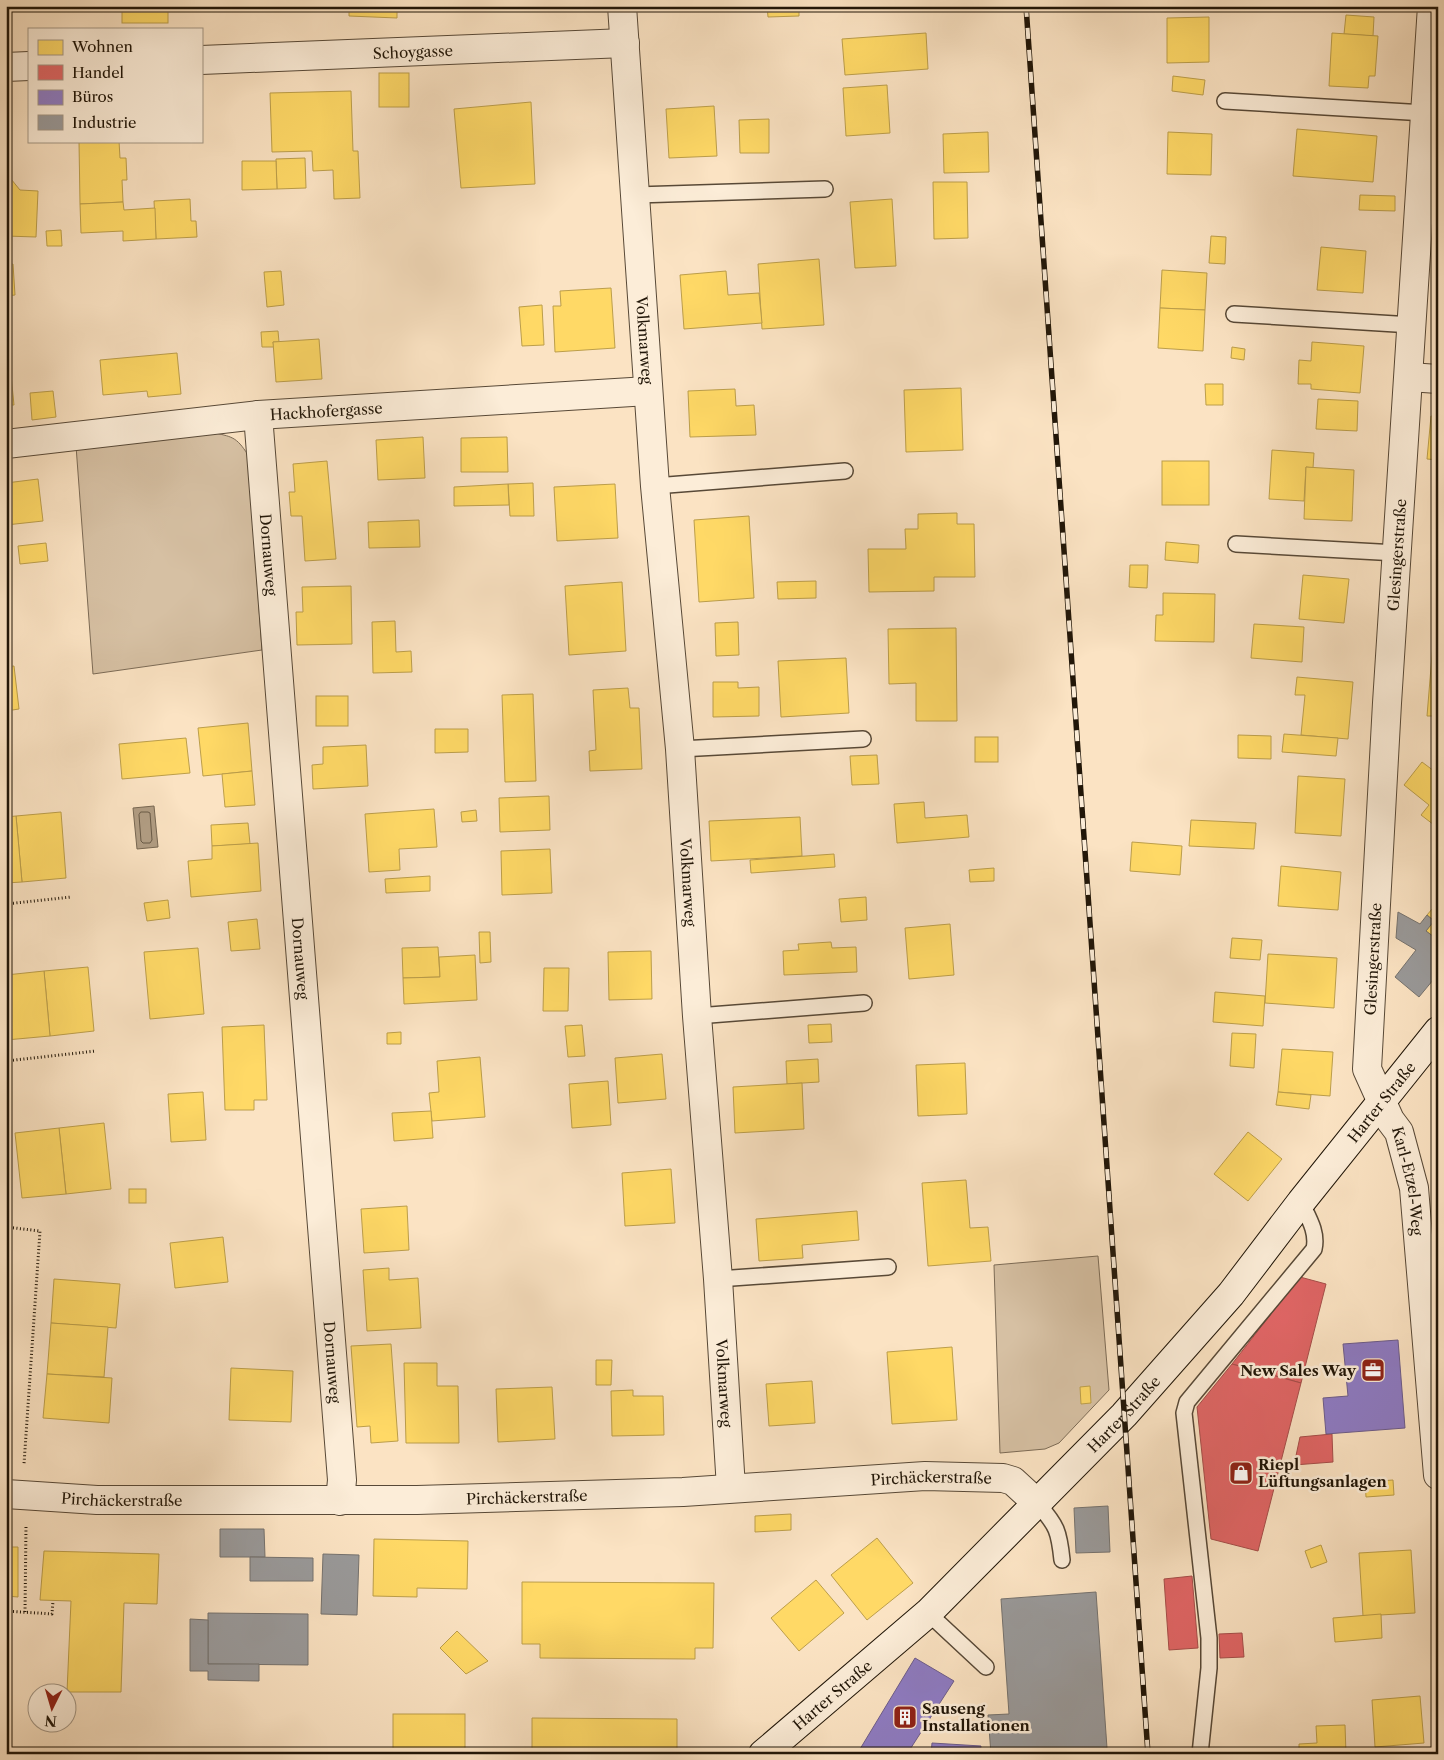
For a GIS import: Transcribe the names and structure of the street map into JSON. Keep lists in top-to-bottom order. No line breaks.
{"streets":{"street":["Schoygasse","Volkmarweg","Hackhofergasse","Dornauweg","Glesingerstraße","Harter Straße","Karl-Etzel-Weg","Pirchäckerstraße"]},"crossings":[["Schoygasse","Volkmarweg"],["Volkmarweg","Hackhofergasse"],["Volkmarweg","Pirchäckerstraße"],["Hackhofergasse","Dornauweg"],["Dornauweg","Pirchäckerstraße"],["Glesingerstraße","Harter Straße"],["Glesingerstraße","Karl-Etzel-Weg"],["Harter Straße","Karl-Etzel-Weg"],["Harter Straße","Pirchäckerstraße"]],"places":{"office":["New Sales Way"],"shop":["Riepl Lüftungsanlagen"],"building":["Sauseng Installationen"]},"legend":["Wohnen","Handel","Büros","Industrie"],"north":"bottom"}
